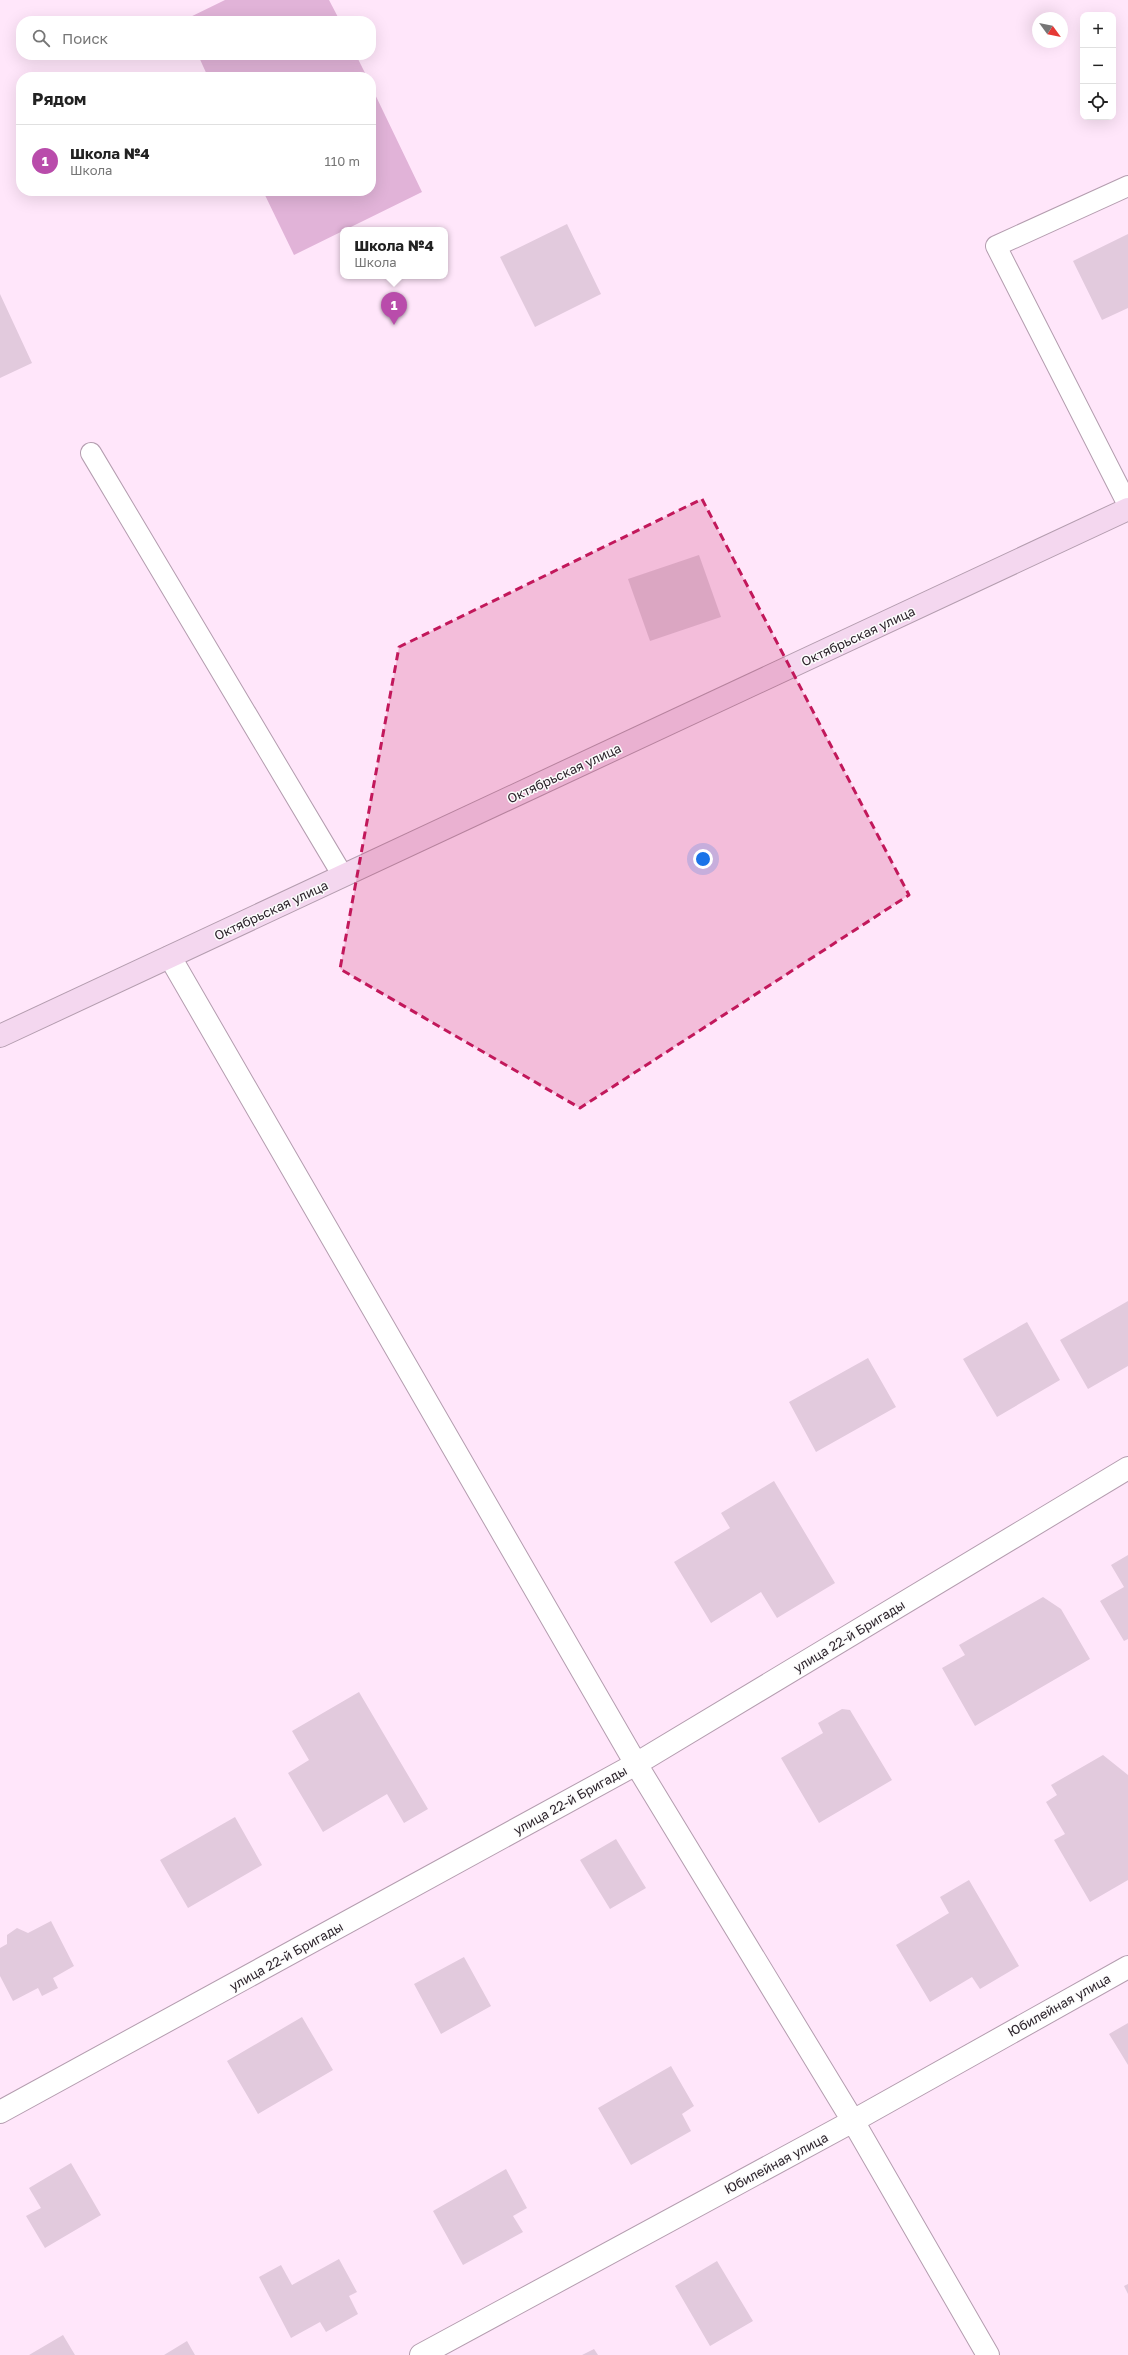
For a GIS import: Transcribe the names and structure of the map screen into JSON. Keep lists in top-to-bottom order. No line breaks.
{"streets":{"main road":["Октябрьская улица"],"street":["улица 22-й Бригады","Юбилейная улица"]},"north":"bottom right","page":{"map_buttons":["+","−"],"search":"Поиск","heading":"Рядом","list":[{"mark":"1","name":"Школа №4","note":"Школа","value":"110 m"}],"popup":["Школа №4","Школа"],"pins":"1"}}
